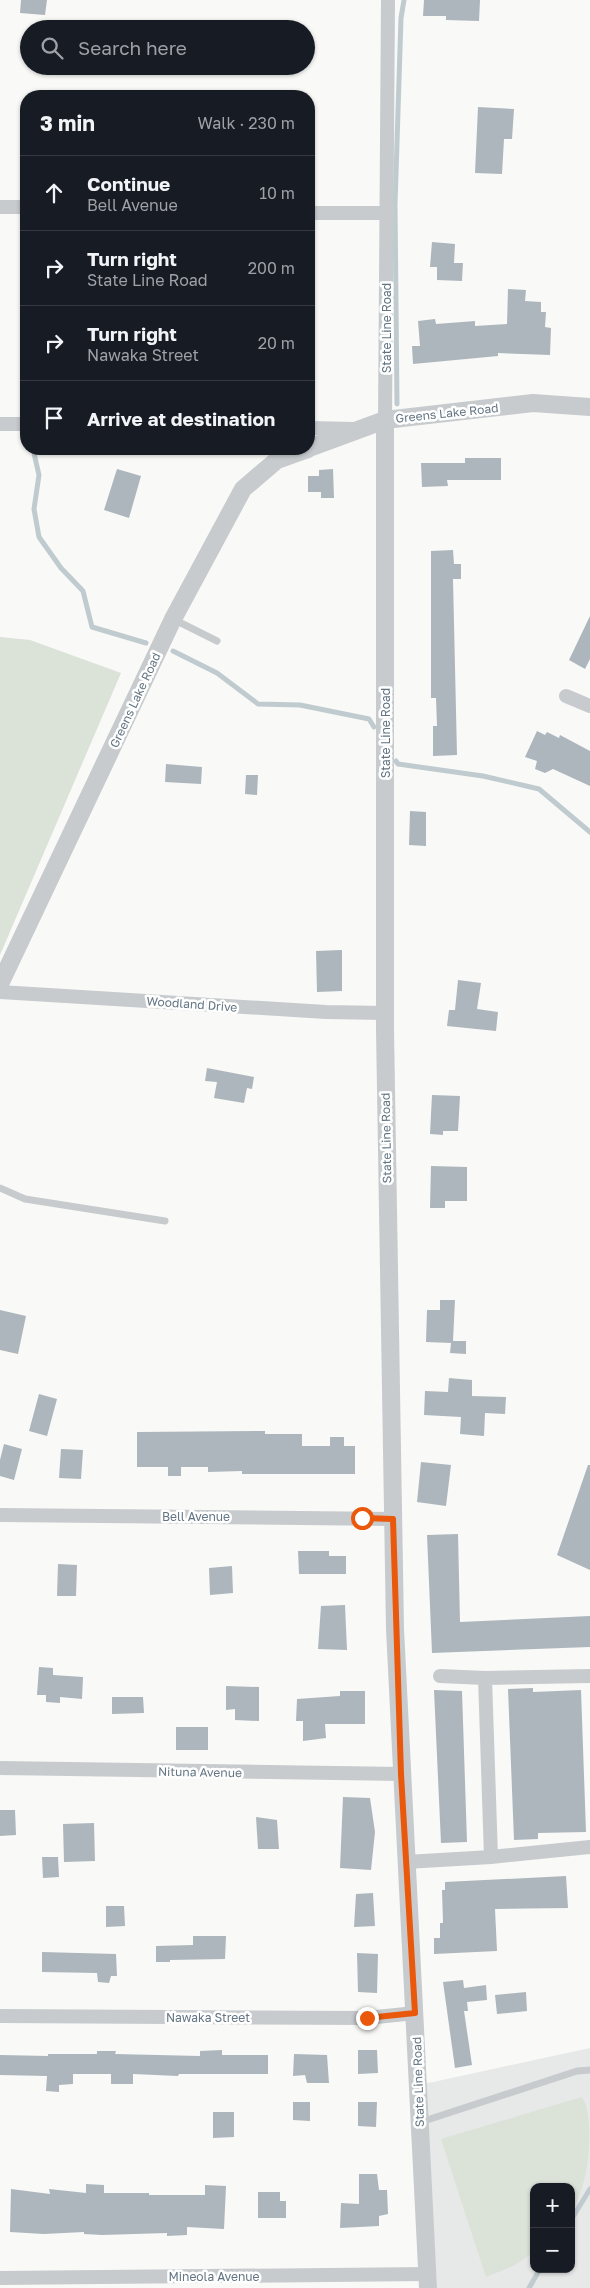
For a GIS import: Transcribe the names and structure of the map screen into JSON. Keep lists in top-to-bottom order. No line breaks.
{"streets":{"street":["State Line Road","Greens Lake Road","Woodland Drive","Bell Avenue","Nituna Avenue","Nawaka Street","Mineola Avenue"]},"crossings":[["State Line Road","Greens Lake Road"],["State Line Road","Woodland Drive"],["State Line Road","Bell Avenue"],["State Line Road","Nituna Avenue"],["State Line Road","Nawaka Street"],["State Line Road","Mineola Avenue"]],"page":{"search":"Search here","heading":["3 min","Walk · 230 m"],"list":[["Continue","Bell Avenue","10 m"],["Turn right","State Line Road","200 m"],["Turn right","Nawaka Street","20 m"],"Arrive at destination"],"map_buttons":["+","−"]}}
